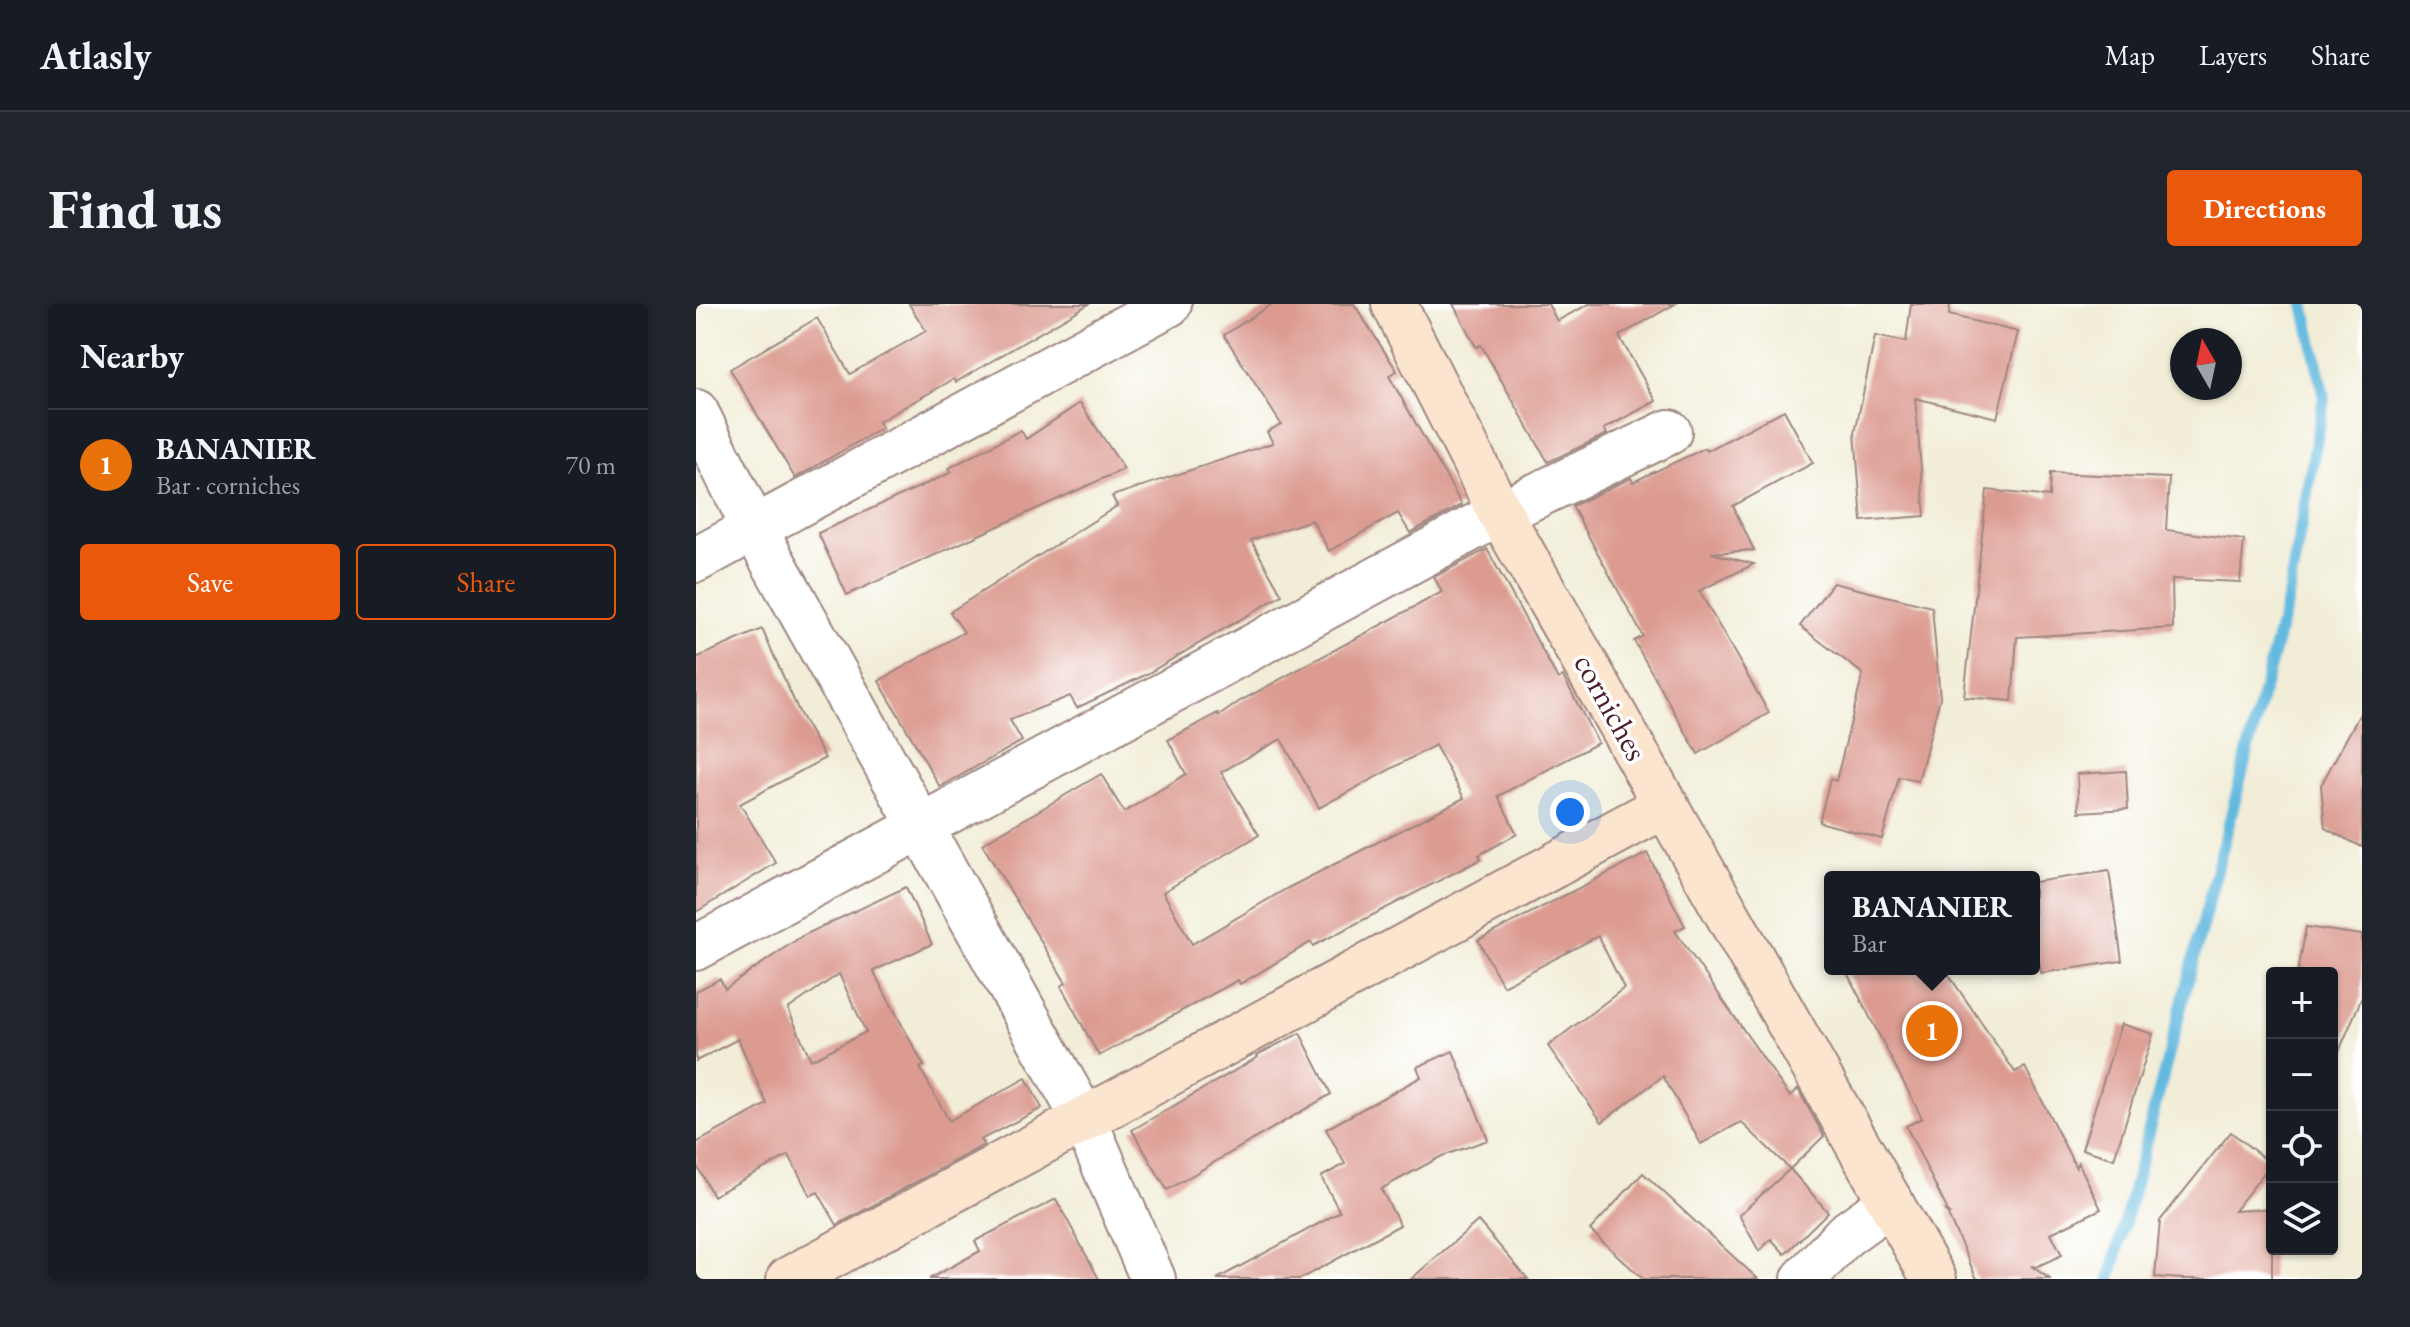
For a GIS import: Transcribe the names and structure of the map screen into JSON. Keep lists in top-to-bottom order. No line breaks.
{"streets":{"street":["corniches"]},"north":"top","page":{"header":"Atlasly","nav":["Map","Layers","Share"],"buttons":["Directions",["Save","Share"]],"title":"Find us","heading":"Nearby","list":[{"mark":"1","name":"BANANIER","note":"Bar · corniches","value":"70 m"}],"popup":["BANANIER","Bar"],"map_buttons":["+","−"],"pins":"1"}}
